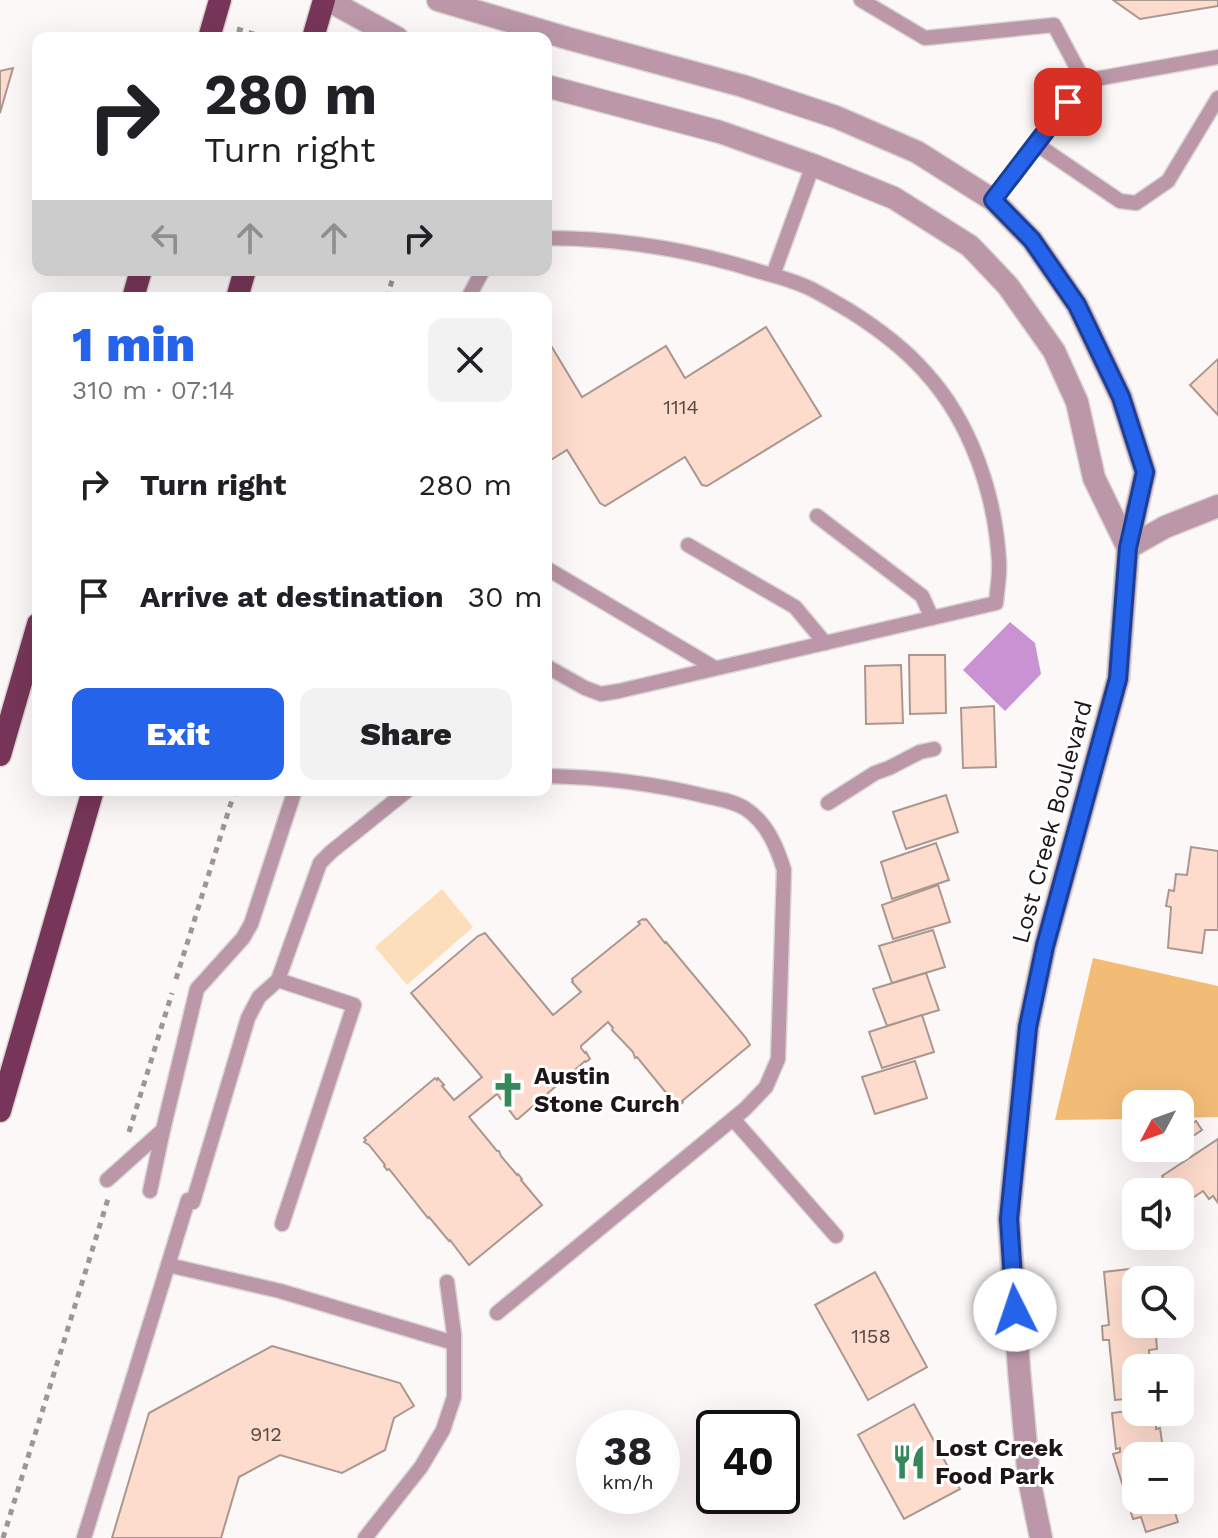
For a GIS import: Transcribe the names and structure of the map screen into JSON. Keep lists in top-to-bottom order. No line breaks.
{"streets":{"street":["Lost Creek Boulevard"]},"places":{"church":["Austin Stone Curch"],"restaurant":["Lost Creek Food Park"]},"house_numbers":["1114","1158","912"],"north":"bottom left","page":{"turn":["280 m","Turn right"],"heading":["1 min","310 m · 07:14"],"list":[{"name":"Turn right","value":"280 m"},{"name":"Arrive at destination","value":"30 m"}],"buttons":["Exit","Share"],"map_buttons":["+","−"],"speed":"38 km/h","limit":"40"}}
